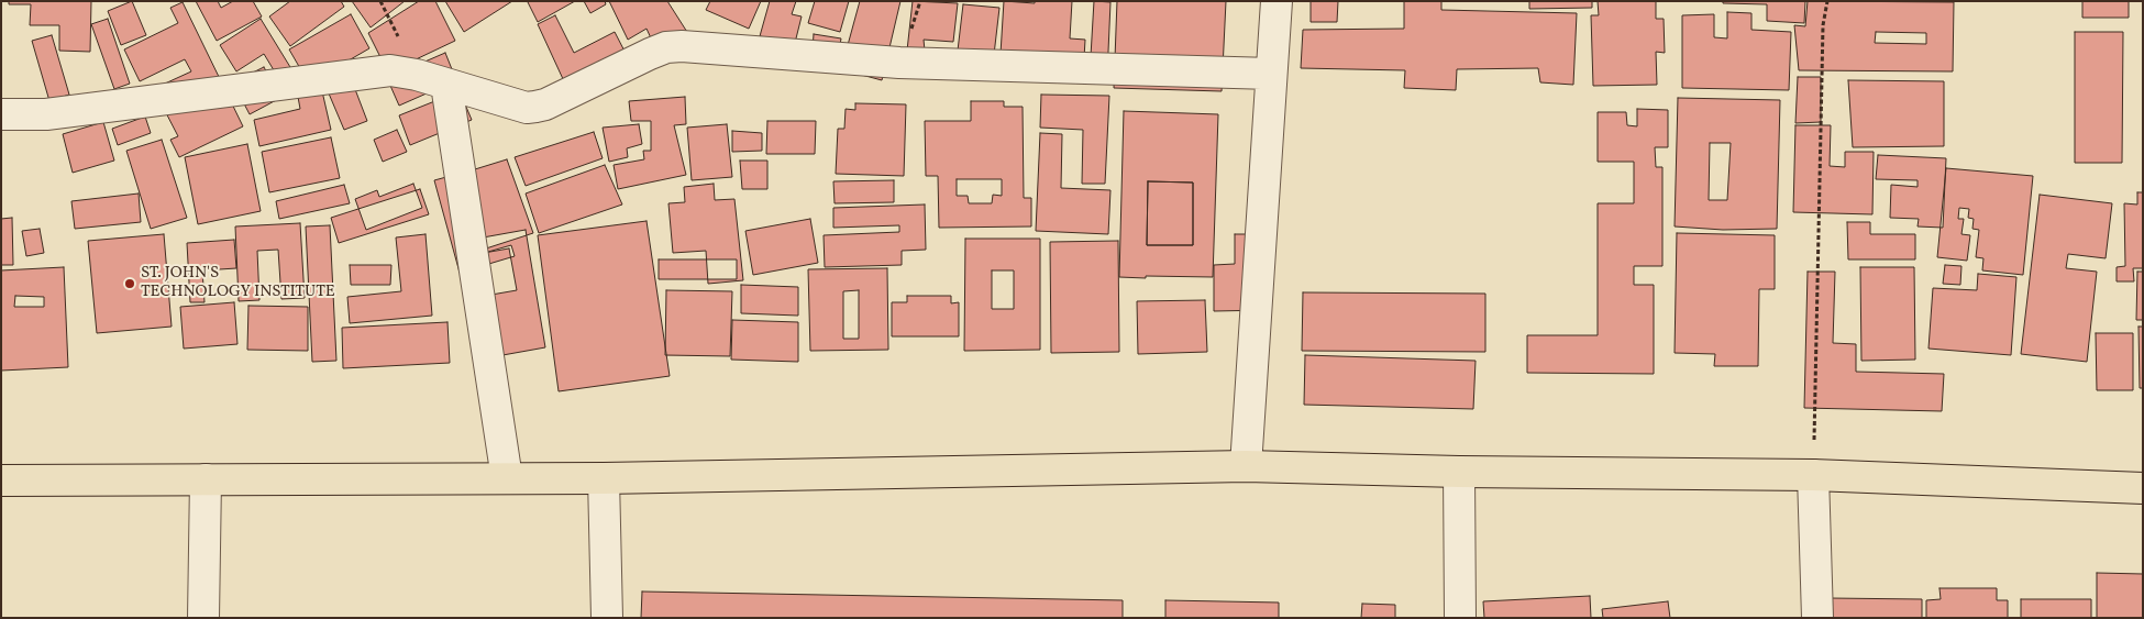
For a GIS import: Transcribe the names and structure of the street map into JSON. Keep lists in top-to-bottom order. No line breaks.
{"places":["ST. JOHN'S TECHNOLOGY INSTITUTE"]}
